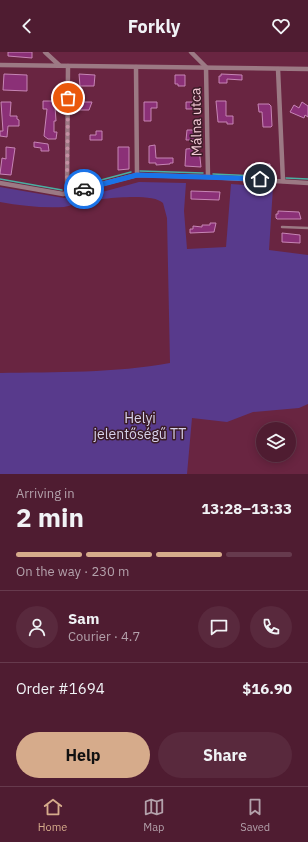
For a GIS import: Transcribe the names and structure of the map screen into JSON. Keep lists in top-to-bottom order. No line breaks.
{"streets":{"street":["Málna utca"]},"parks":["Helyi jelentőségű TT"],"page":{"header":"Forkly","heading":["2 min","Arriving in","13:28–13:33"],"panel":["Sam","Courier · 4.7","Order #1694","$16.90"],"bar":"On the way · 230 m","buttons":["Help","Share"],"tabs":["Home","Map","Saved"]}}
